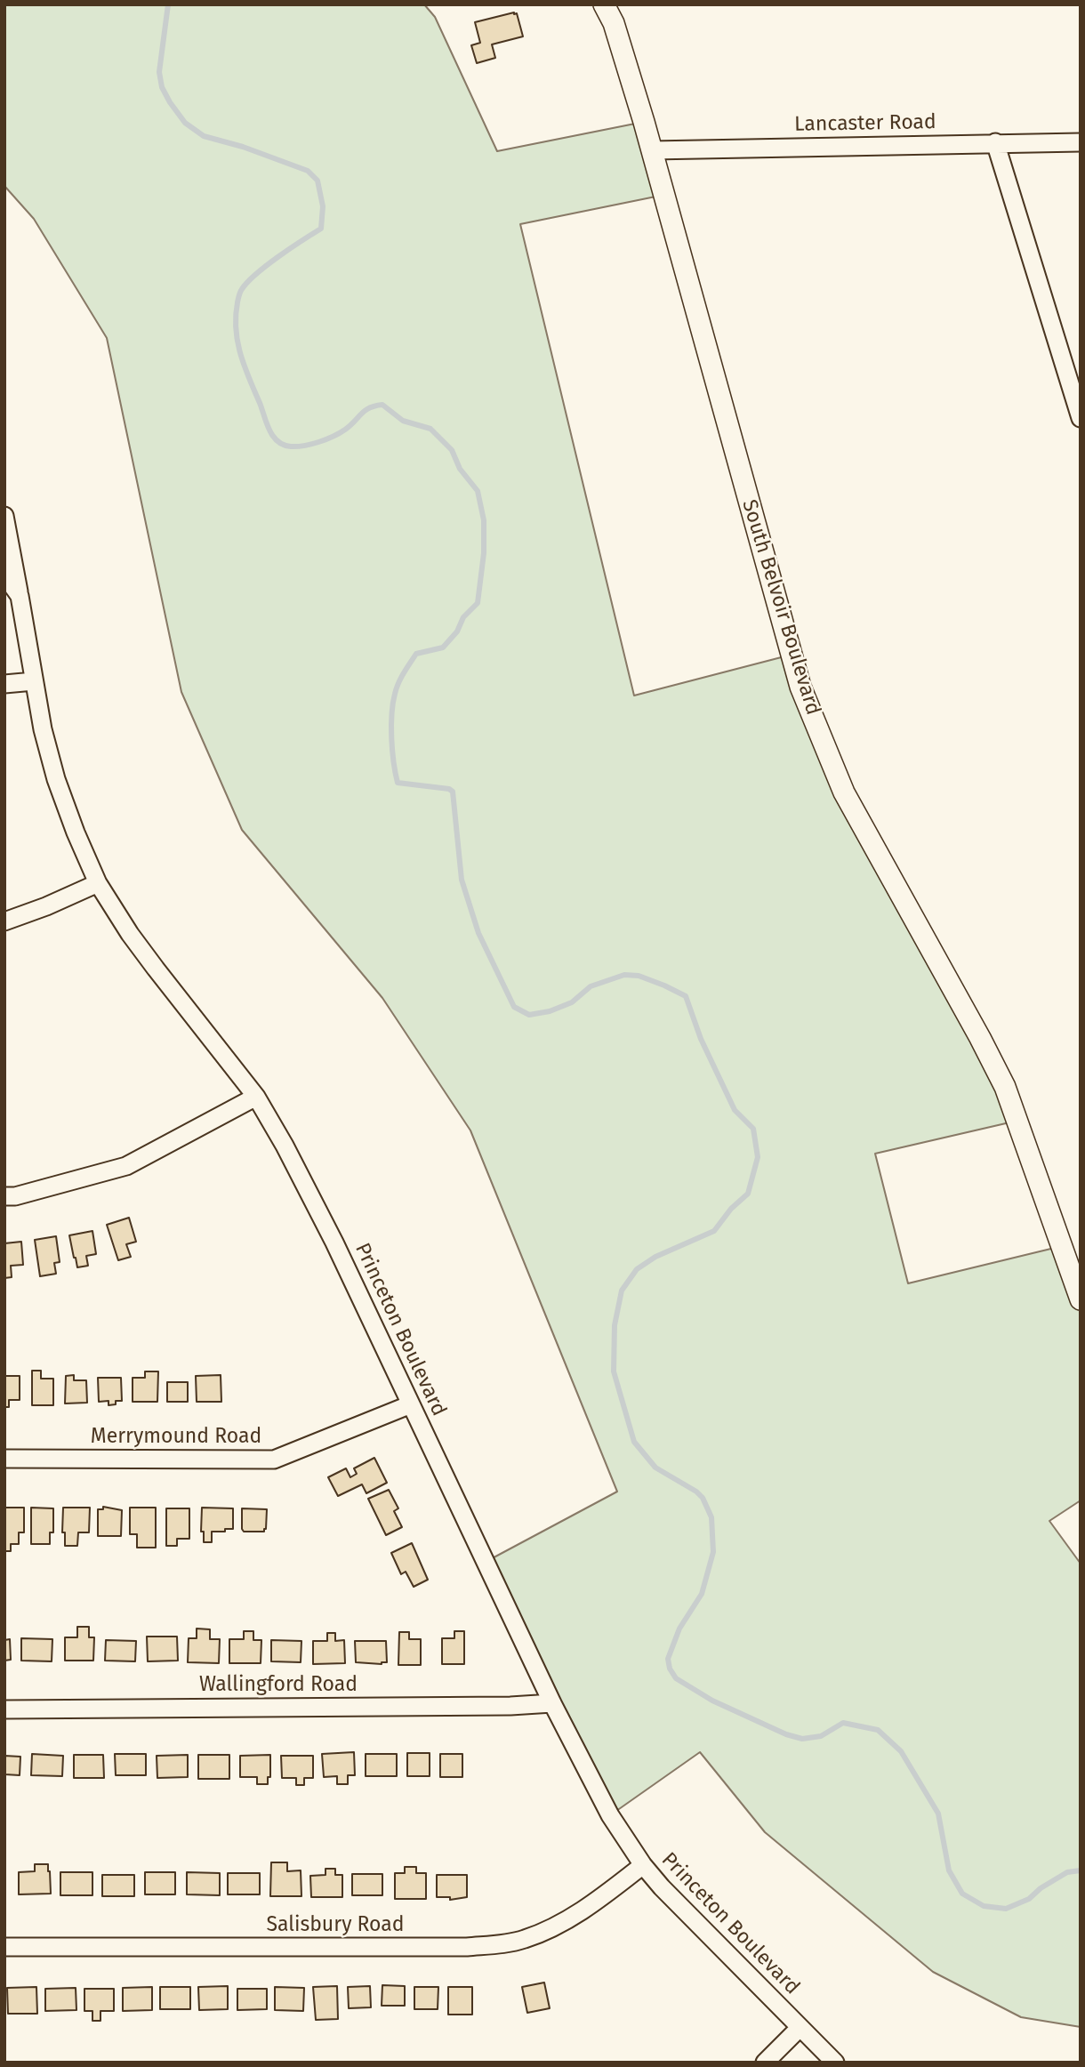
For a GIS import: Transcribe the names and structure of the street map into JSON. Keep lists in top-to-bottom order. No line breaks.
{"streets":{"street":["Lancaster Road","South Belvoir Boulevard","Princeton Boulevard","Merrymound Road","Wallingford Road","Salisbury Road"]},"crossings":[["Lancaster Road","South Belvoir Boulevard"],["Princeton Boulevard","Merrymound Road"],["Princeton Boulevard","Wallingford Road"],["Princeton Boulevard","Salisbury Road"]]}
